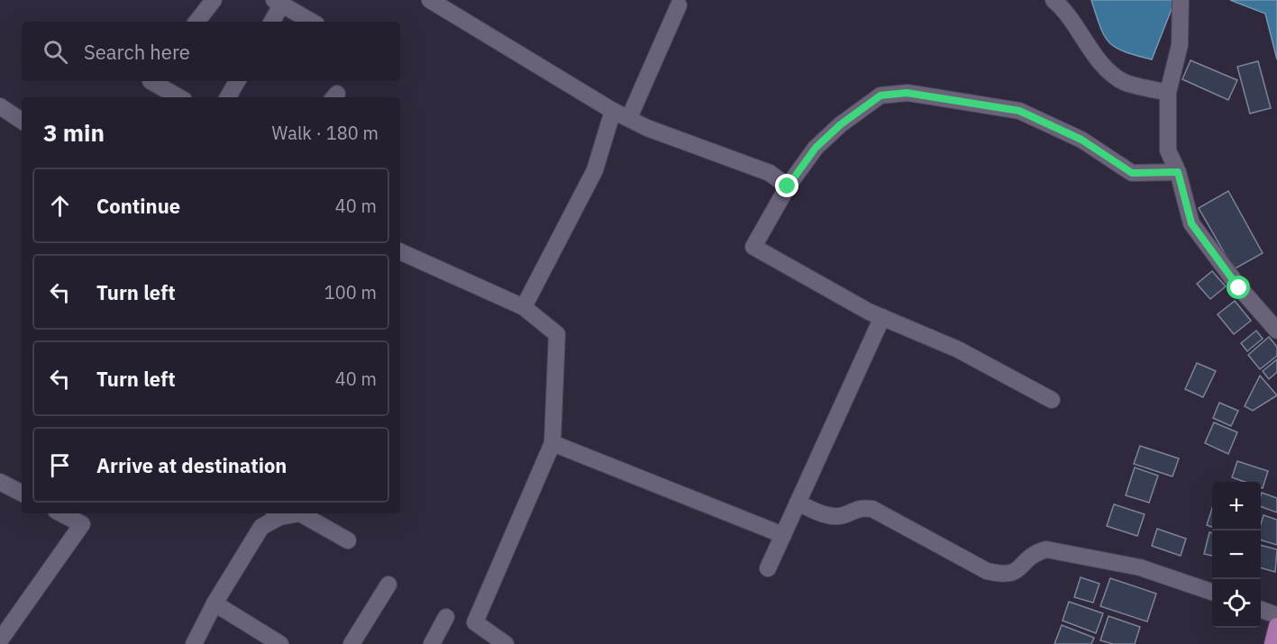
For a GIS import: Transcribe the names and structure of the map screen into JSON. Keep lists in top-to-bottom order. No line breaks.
{"page":{"search":"Search here","heading":["3 min","Walk · 180 m"],"list":[["Continue","40 m"],["Turn left","100 m"],["Turn left","40 m"],"Arrive at destination"],"map_buttons":["+","−"]}}
